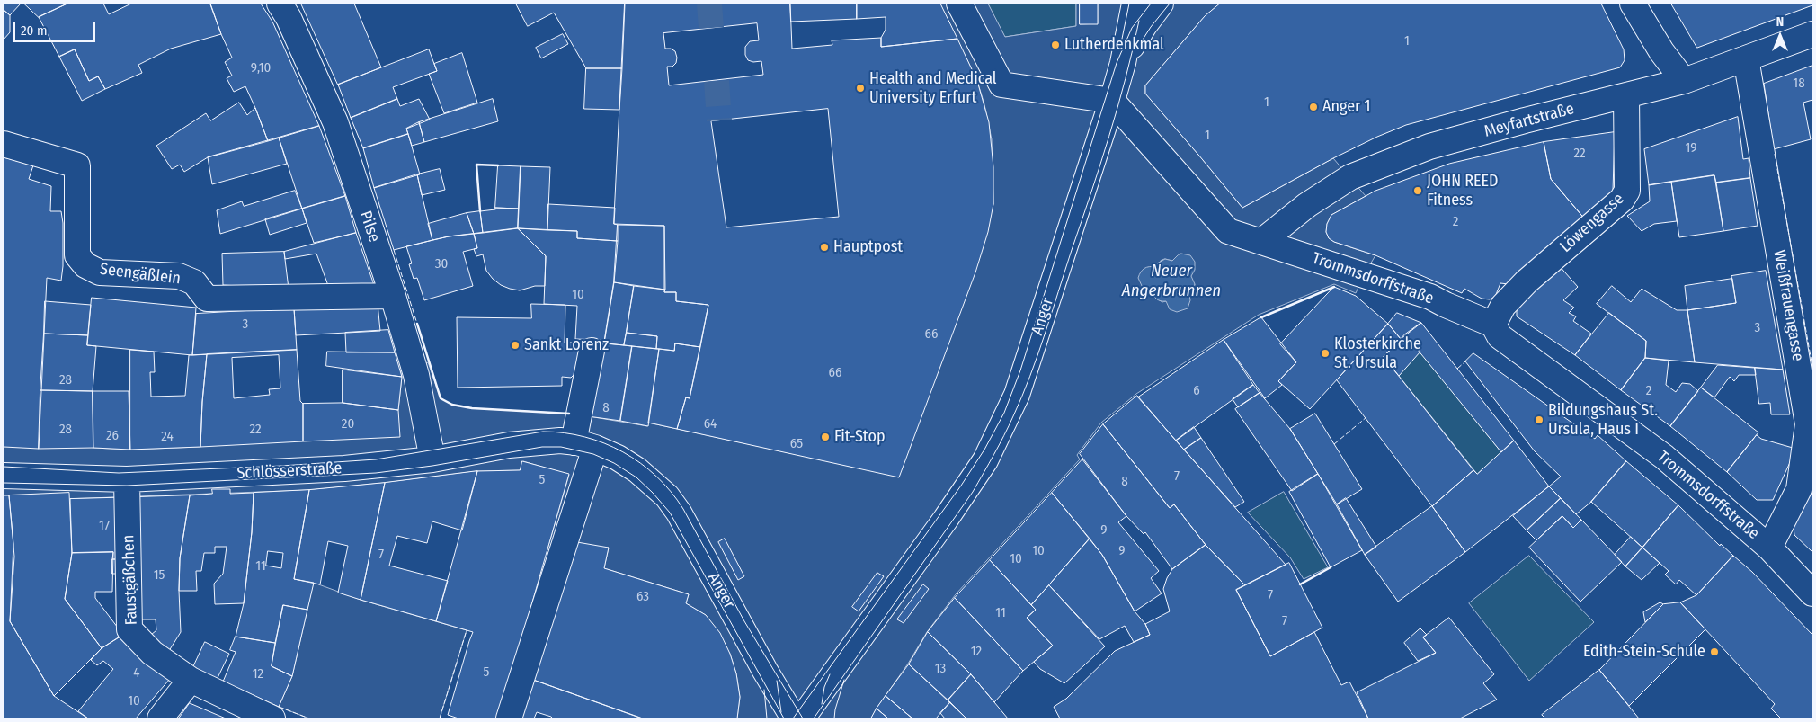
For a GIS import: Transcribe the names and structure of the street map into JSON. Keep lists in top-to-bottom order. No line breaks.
{"streets":{"street":["Meyfartstraße","Löwengasse","Pilse","Seengäßlein","Trommsdorffstraße","Weißfrauengasse","Anger","Schlösserstraße","Faustgäßchen"]},"crossings":[["Meyfartstraße","Löwengasse"],["Meyfartstraße","Trommsdorffstraße"],["Meyfartstraße","Weißfrauengasse"],["Löwengasse","Trommsdorffstraße"],["Pilse","Seengäßlein"],["Pilse","Schlösserstraße"],["Trommsdorffstraße","Weißfrauengasse"],["Anger","Schlösserstraße"],["Schlösserstraße","Faustgäßchen"]],"water":["Neuer Angerbrunnen"],"places":["Lutherdenkmal","Health and Medical University Erfurt","Anger 1","JOHN REED Fitness","Hauptpost","Sankt Lorenz","Klosterkirche St. Ursula","Bildungshaus St. Ursula, Haus I","Fit-Stop","Edith-Stein-Schule"],"house_numbers":["1","9,10","18","1","1","19","22","2","30","10","3","3","66","66","28","6","2","8","20","64","28","22","26","24","65","7","5","8","17","9","10","9","7","10","11","15","7","63","11","7","12","13","5","4","12","10"],"scale_bar":"20 m","north":"top"}
